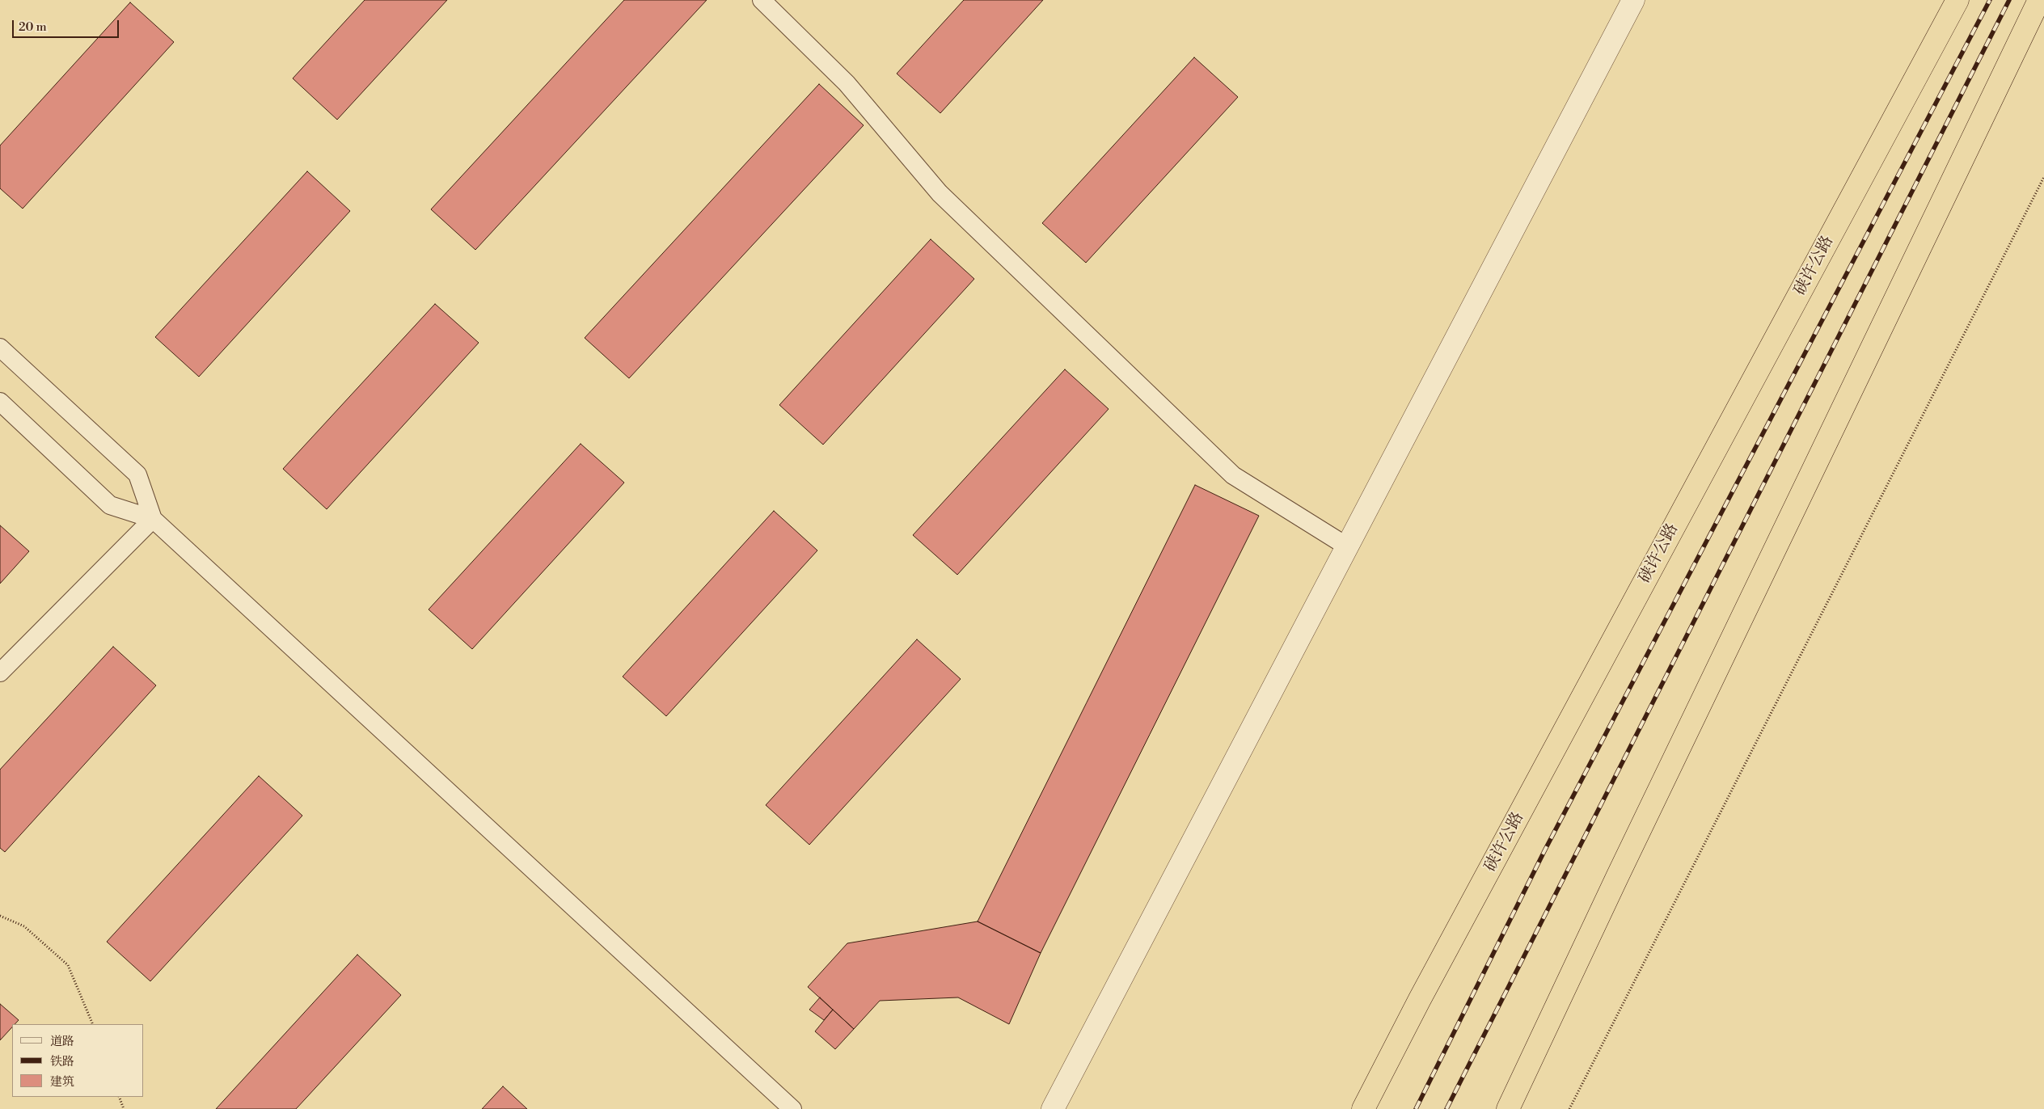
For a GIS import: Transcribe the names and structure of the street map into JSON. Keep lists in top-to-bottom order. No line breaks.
{"streets":{"highway":["硖许公路"]},"legend":["道路","铁路","建筑"],"scale_bar":"20 m"}
